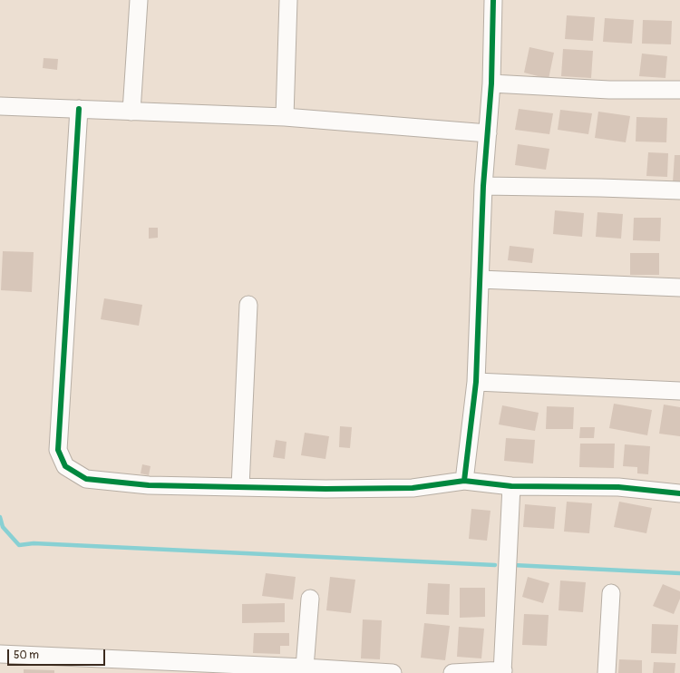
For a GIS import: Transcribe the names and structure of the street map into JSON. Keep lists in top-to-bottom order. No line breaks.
{"scale_bar":"50 m"}
